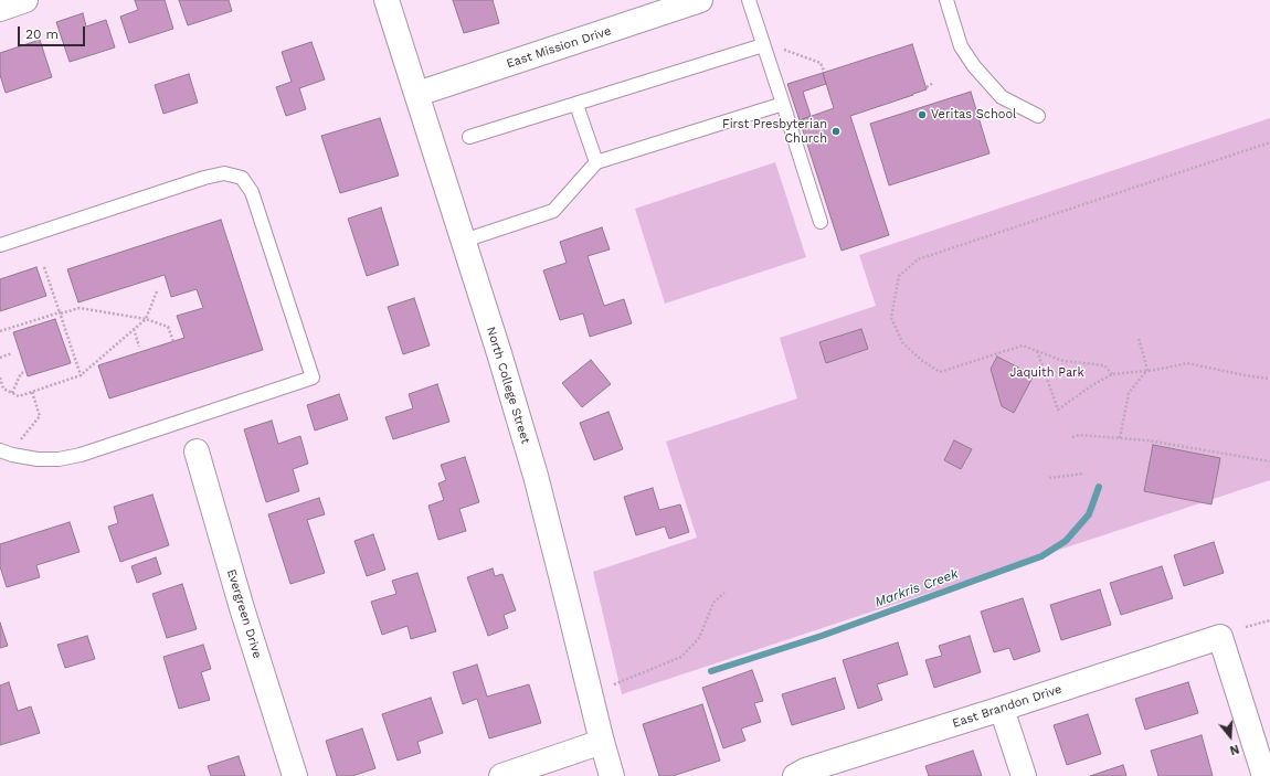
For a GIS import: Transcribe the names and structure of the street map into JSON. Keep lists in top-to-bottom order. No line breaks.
{"streets":{"street":["East Mission Drive","North College Street","Evergreen Drive","East Brandon Drive"]},"crossings":[["East Mission Drive","North College Street"]],"water":["Markris Creek"],"parks":["Jaquith Park"],"places":["Veritas School","First Presbyterian Church"],"scale_bar":"20 m","north":"bottom"}
